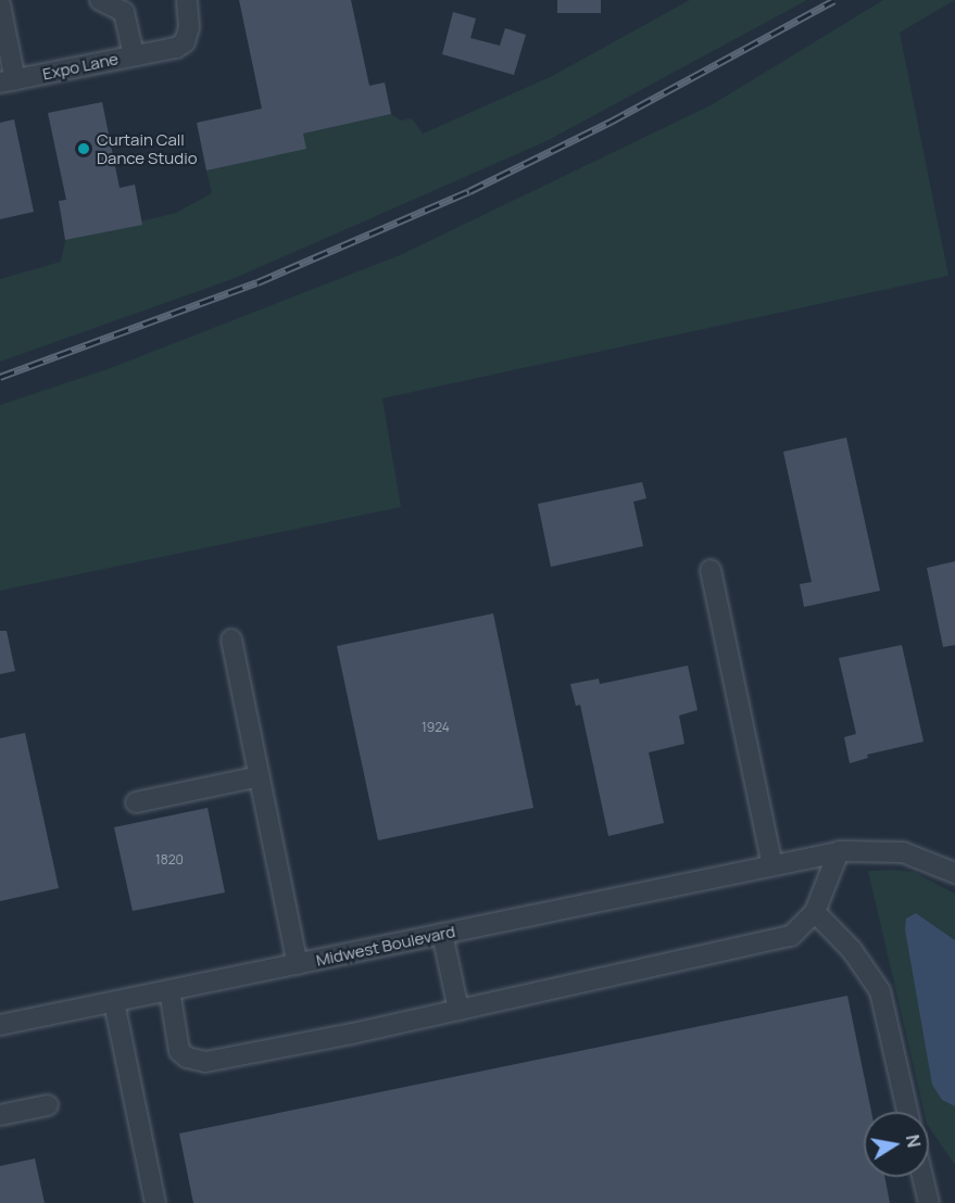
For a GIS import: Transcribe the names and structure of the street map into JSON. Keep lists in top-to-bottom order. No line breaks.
{"streets":{"street":["Expo Lane","Midwest Boulevard"]},"places":["Curtain Call Dance Studio"],"house_numbers":["1924","1820"],"north":"right"}
